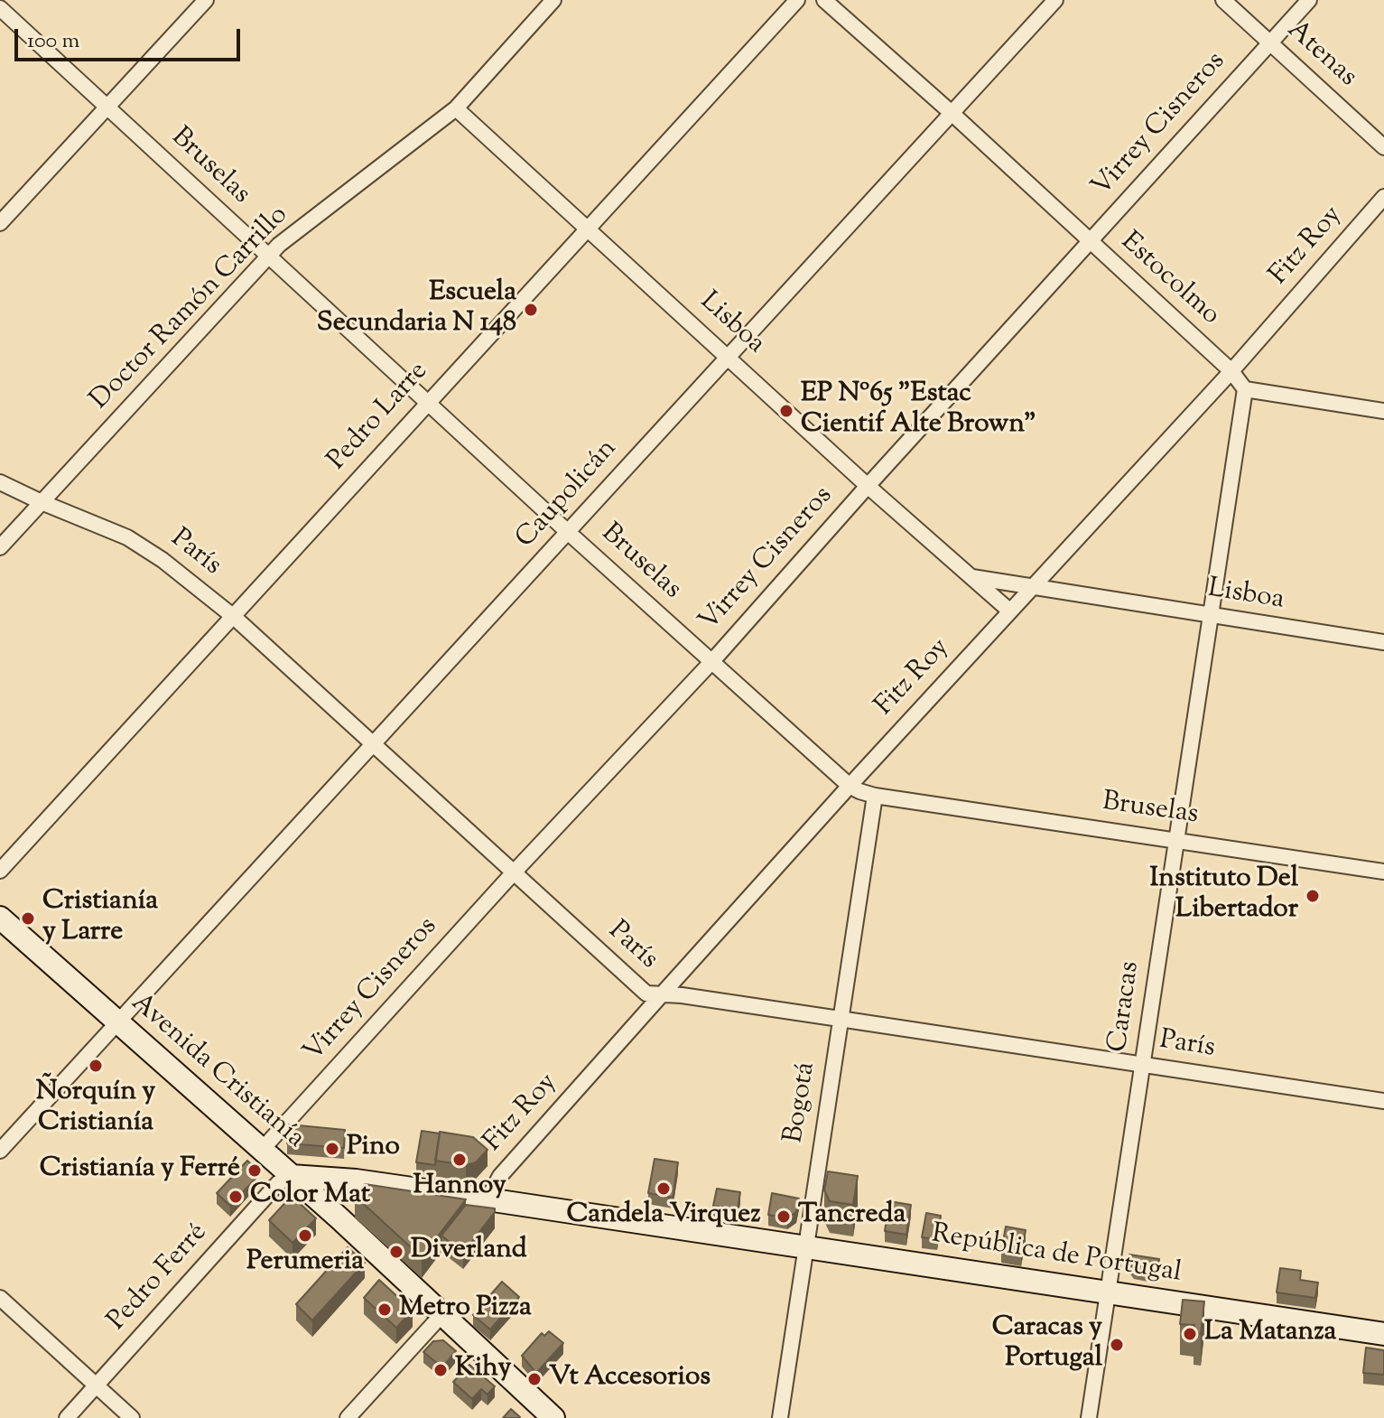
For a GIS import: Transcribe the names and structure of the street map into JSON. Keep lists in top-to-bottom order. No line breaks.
{"streets":{"main road":["Avenida Cristianía","República de Portugal"],"street":["Atenas","Virrey Cisneros","Bruselas","Fitz Roy","Estocolmo","Doctor Ramón Carrillo","Lisboa","Pedro Larre","Caupolicán","París","Caracas","Bogotá","Pedro Ferré"]},"crossings":[["Atenas","Virrey Cisneros"],["Virrey Cisneros","Bruselas"],["Virrey Cisneros","Estocolmo"],["Virrey Cisneros","Lisboa"],["Virrey Cisneros","París"],["Virrey Cisneros","Avenida Cristianía"],["Bruselas","Fitz Roy"],["Bruselas","Doctor Ramón Carrillo"],["Bruselas","Pedro Larre"],["Bruselas","Caupolicán"],["Bruselas","Caracas"],["Bruselas","Bogotá"],["Fitz Roy","Estocolmo"],["Fitz Roy","Lisboa"],["Fitz Roy","París"],["Fitz Roy","República de Portugal"],["Estocolmo","Caupolicán"],["Estocolmo","Caracas"],["Doctor Ramón Carrillo","Lisboa"],["Doctor Ramón Carrillo","París"],["Lisboa","Pedro Larre"],["Lisboa","Caupolicán"],["Lisboa","Caracas"],["Pedro Larre","París"],["Caupolicán","París"],["Caupolicán","Avenida Cristianía"],["París","Caracas"],["París","Bogotá"],["Caracas","República de Portugal"],["Avenida Cristianía","República de Portugal"],["Avenida Cristianía","Pedro Ferré"],["Bogotá","República de Portugal"],["República de Portugal","Pedro Ferré"]],"places":["Escuela Secundaria N 148","EP Nº65 \"Estac Cientif Alte Brown\"","Instituto Del Libertador","Cristianía y Larre","Ñorquín y Cristianía","Pino","Hannoy","Cristianía y Ferré","Candela Virquez","Color Mat","Tancreda","Perumeria","Diverland","Metro Pizza","La Matanza","Caracas y Portugal","Kihy","Vt Accesorios"],"scale_bar":"100 m"}
